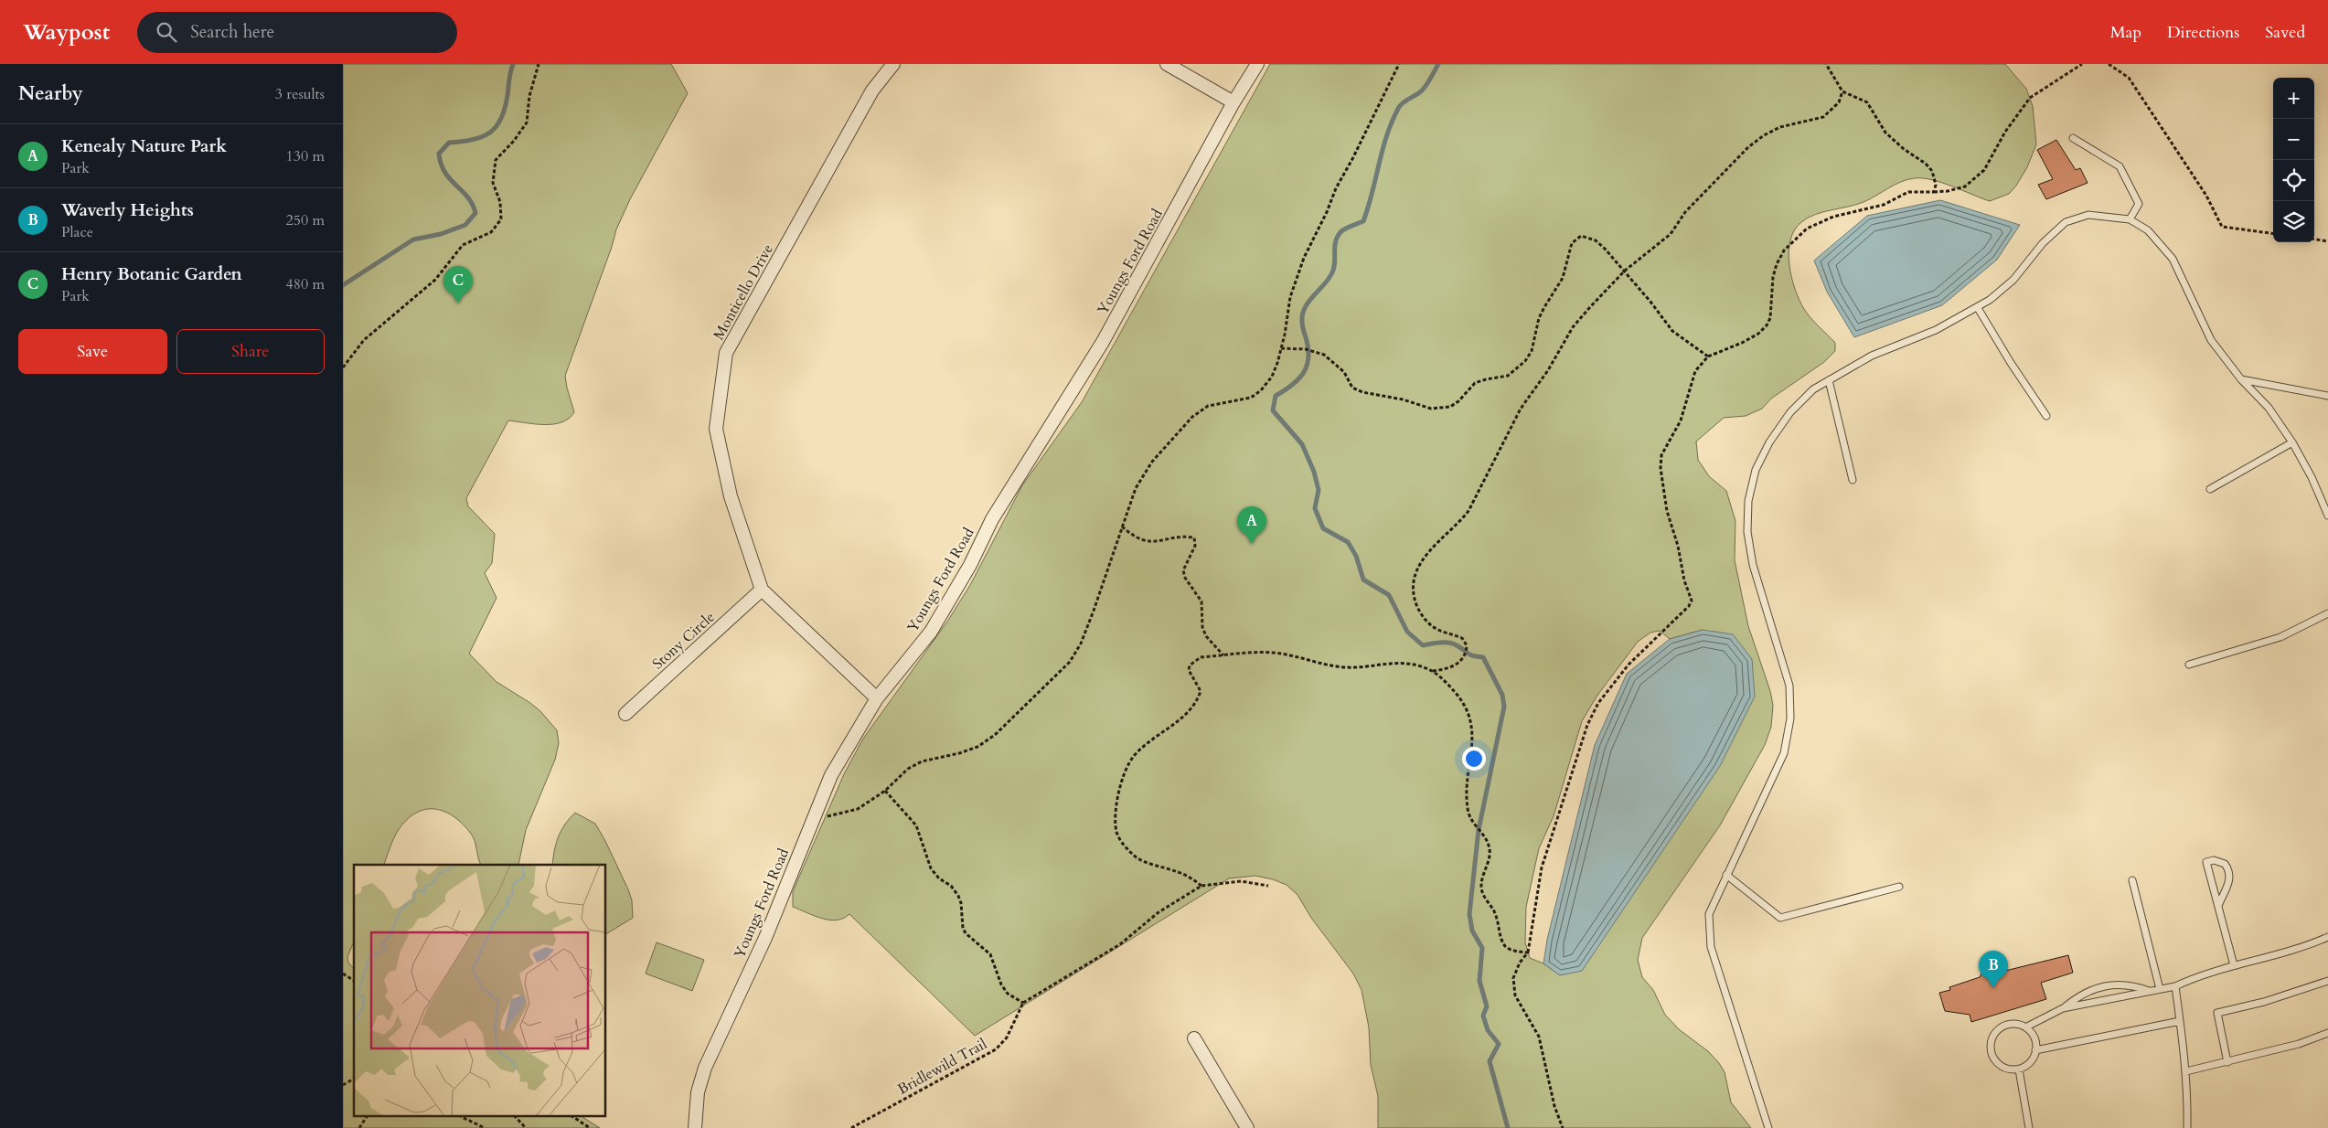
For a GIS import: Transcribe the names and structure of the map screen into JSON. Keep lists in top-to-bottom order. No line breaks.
{"streets":{"street":["Youngs Ford Road","Monticello Drive","Stony Circle"],"path":["Bridlewild Trail"]},"crossings":[["Youngs Ford Road","Monticello Drive"],["Monticello Drive","Stony Circle"]],"page":{"header":"Waypost","search":"Search here","nav":["Map","Directions","Saved"],"heading":["Nearby","3 results"],"map_buttons":["+","−"],"list":[{"mark":"A","name":"Kenealy Nature Park","note":"Park","value":"130 m"},{"mark":"B","name":"Waverly Heights","note":"Place","value":"250 m"},{"mark":"C","name":"Henry Botanic Garden","note":"Park","value":"480 m"}],"pins":["C","A","B"],"buttons":["Save","Share"]}}
